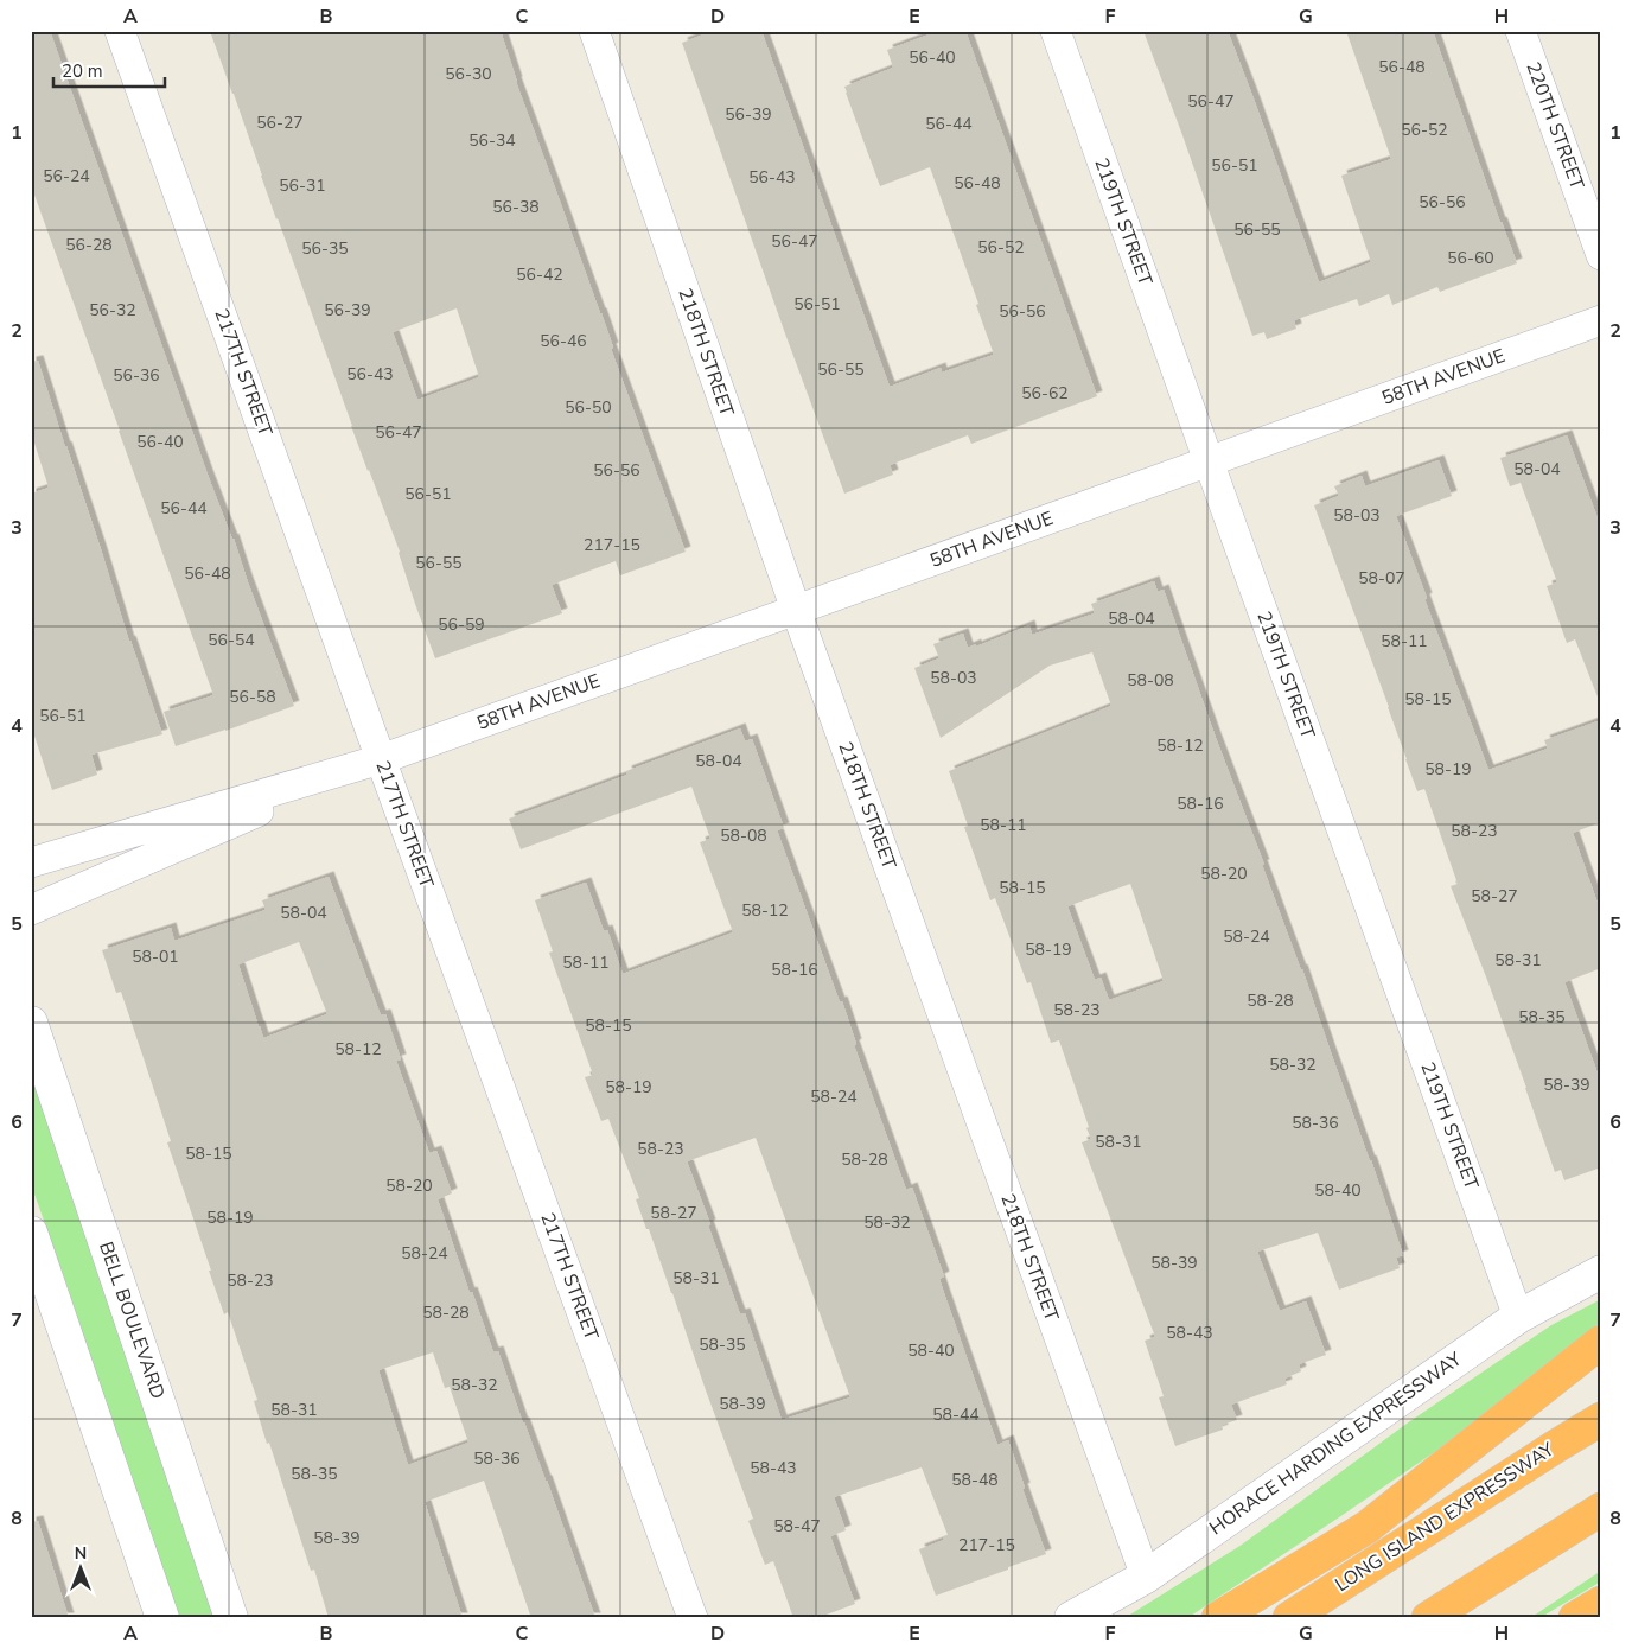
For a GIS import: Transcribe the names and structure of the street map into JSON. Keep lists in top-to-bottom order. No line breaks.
{"streets":{"highway":["LONG ISLAND EXPRESSWAY"],"street":["220TH STREET","219TH STREET","218TH STREET","217TH STREET","58TH AVENUE","BELL BOULEVARD","HORACE HARDING EXPRESSWAY"]},"crossings":[["219TH STREET","58TH AVENUE"],["219TH STREET","HORACE HARDING EXPRESSWAY"],["218TH STREET","58TH AVENUE"],["218TH STREET","HORACE HARDING EXPRESSWAY"],["217TH STREET","58TH AVENUE"]],"house_numbers":["56-40","56-48","56-30","56-47","56-39","56-27","56-44","56-52","56-34","56-51","56-24","56-43","56-48","56-31","56-56","56-38","56-55","56-47","56-28","56-52","56-35","56-60","56-42","56-51","56-32","56-39","56-56","56-46","56-55","56-43","56-36","56-62","56-50","56-47","56-40","58-04","56-56","56-51","56-44","58-03","217-15","56-55","56-48","58-07","58-04","56-59","56-54","58-11","58-03","58-08","56-58","58-15","56-51","58-12","58-04","58-19","58-16","58-11","58-23","58-08","58-20","58-15","58-27","58-12","58-04","58-24","58-19","58-01","58-31","58-11","58-16","58-28","58-23","58-35","58-15","58-12","58-32","58-39","58-19","58-24","58-36","58-31","58-23","58-15","58-28","58-20","58-40","58-27","58-19","58-32","58-24","58-39","58-31","58-23","58-28","58-43","58-35","58-40","58-32","58-39","58-31","58-44","58-36","58-43","58-35","58-48","58-47","58-39","217-15"],"scale_bar":"20 m","north":"top","grid":{"columns":["A","B","C","D","E","F","G","H"],"rows":["1","2","3","4","5","6","7","8"]}}
